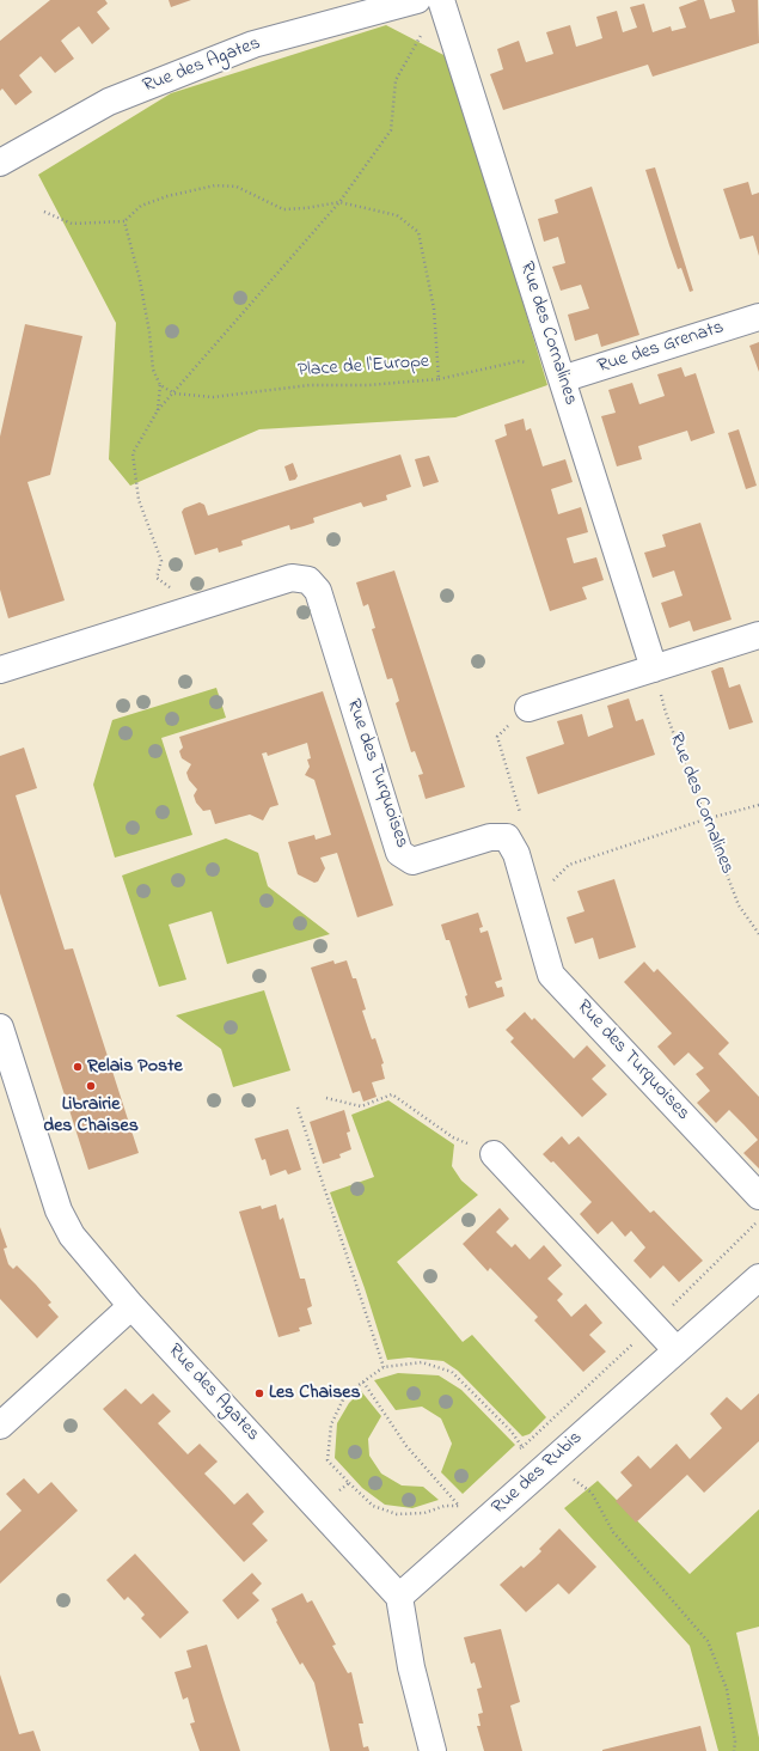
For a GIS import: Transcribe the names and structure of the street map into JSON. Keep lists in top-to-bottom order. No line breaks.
{"streets":{"street":["Rue des Agates","Rue des Cornalines","Rue des Grenats","Rue des Turquoises","Rue des Rubis"],"path":["Place de l'Europe"]},"crossings":[["Rue des Agates","Rue des Rubis"],["Rue des Cornalines","Rue des Grenats"]],"places":["Relais Poste","Librairie des Chaises","Les Chaises"]}
